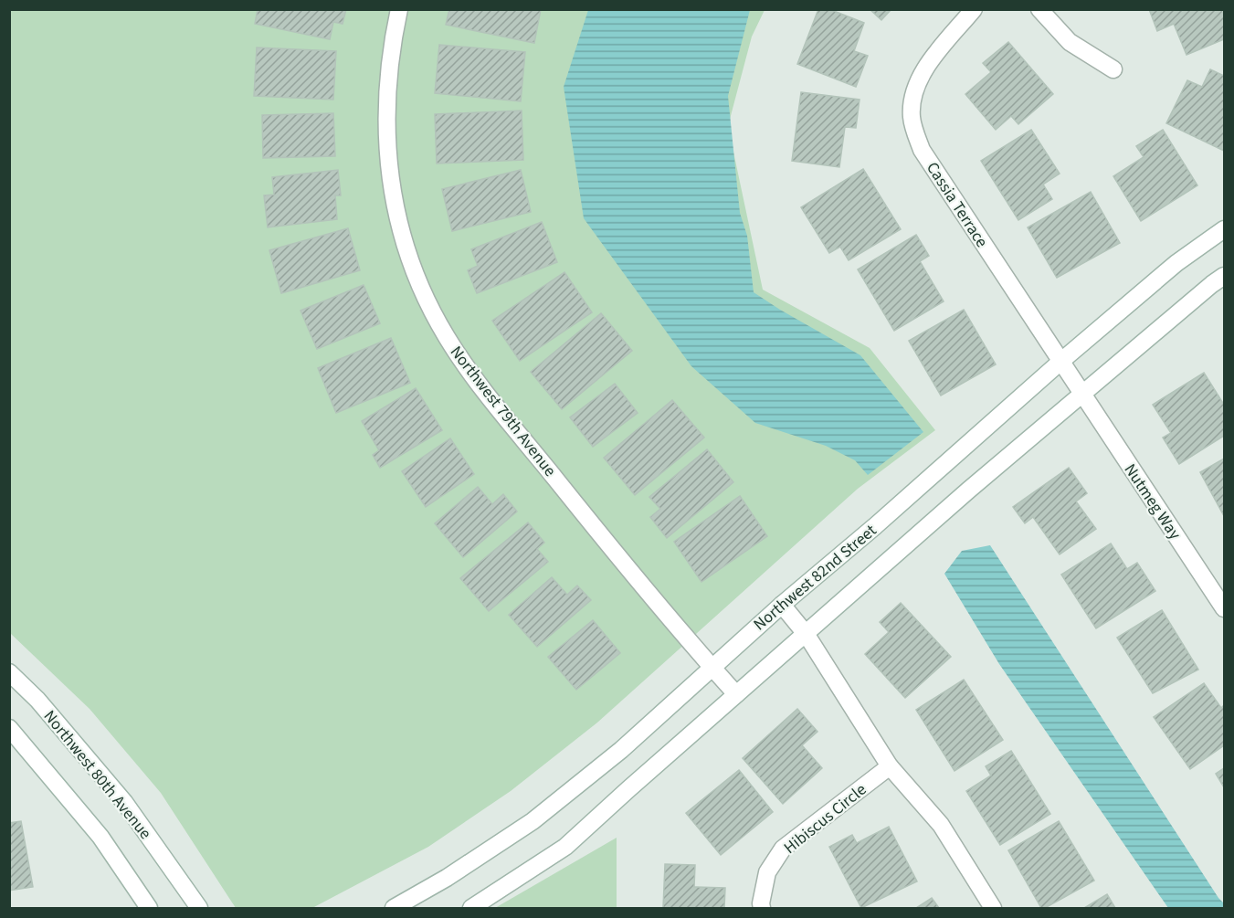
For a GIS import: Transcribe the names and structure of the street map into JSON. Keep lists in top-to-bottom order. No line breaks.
{"streets":{"street":["Cassia Terrace","Northwest 79th Avenue","Nutmeg Way","Northwest 82nd Street","Northwest 80th Avenue","Hibiscus Circle"]},"crossings":[["Cassia Terrace","Nutmeg Way"],["Cassia Terrace","Northwest 82nd Street"],["Northwest 79th Avenue","Northwest 82nd Street"]]}
